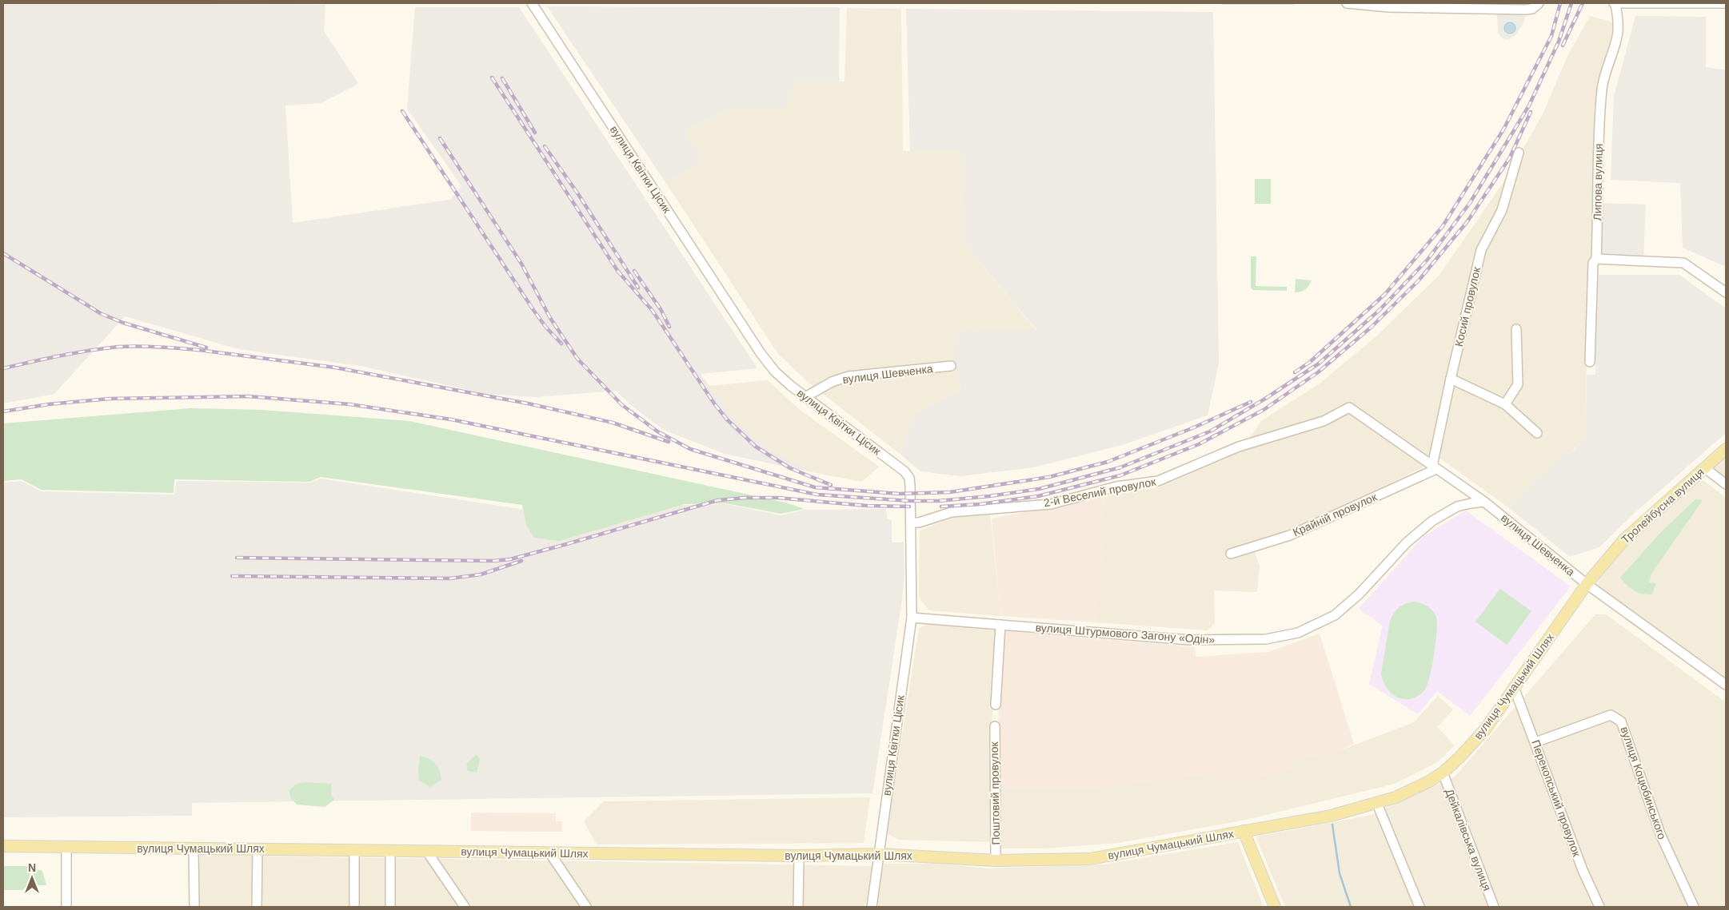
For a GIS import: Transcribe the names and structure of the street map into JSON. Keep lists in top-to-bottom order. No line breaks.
{"streets":{"main road":["Тролейбусна вулиця","вулиця Чумацький Шлях"],"street":["вулиця Квітки Цісик","Липова вулиця","Косий провулок","вулиця Шевченка","2-й Веселий провулок","Крайній провулок","вулиця Штурмового Загону «Одін»","вулиця Коцюбинського","Поштовий провулок","Перекопський провулок","Дейкалівська вулиця"]},"crossings":[["вулиця Квітки Цісик","вулиця Шевченка"],["вулиця Квітки Цісик","2-й Веселий провулок"],["вулиця Квітки Цісик","вулиця Штурмового Загону «Одін»"],["вулиця Квітки Цісик","вулиця Чумацький Шлях"],["Косий провулок","вулиця Шевченка"],["Косий провулок","Крайній провулок"],["вулиця Шевченка","2-й Веселий провулок"],["вулиця Шевченка","Тролейбусна вулиця"],["вулиця Шевченка","Крайній провулок"],["вулиця Шевченка","вулиця Штурмового Загону «Одін»"],["вулиця Шевченка","вулиця Чумацький Шлях"],["Тролейбусна вулиця","вулиця Чумацький Шлях"],["вулиця Чумацький Шлях","Поштовий провулок"],["вулиця Чумацький Шлях","Перекопський провулок"],["вулиця Чумацький Шлях","Дейкалівська вулиця"],["вулиця Коцюбинського","Перекопський провулок"]],"north":"top"}
